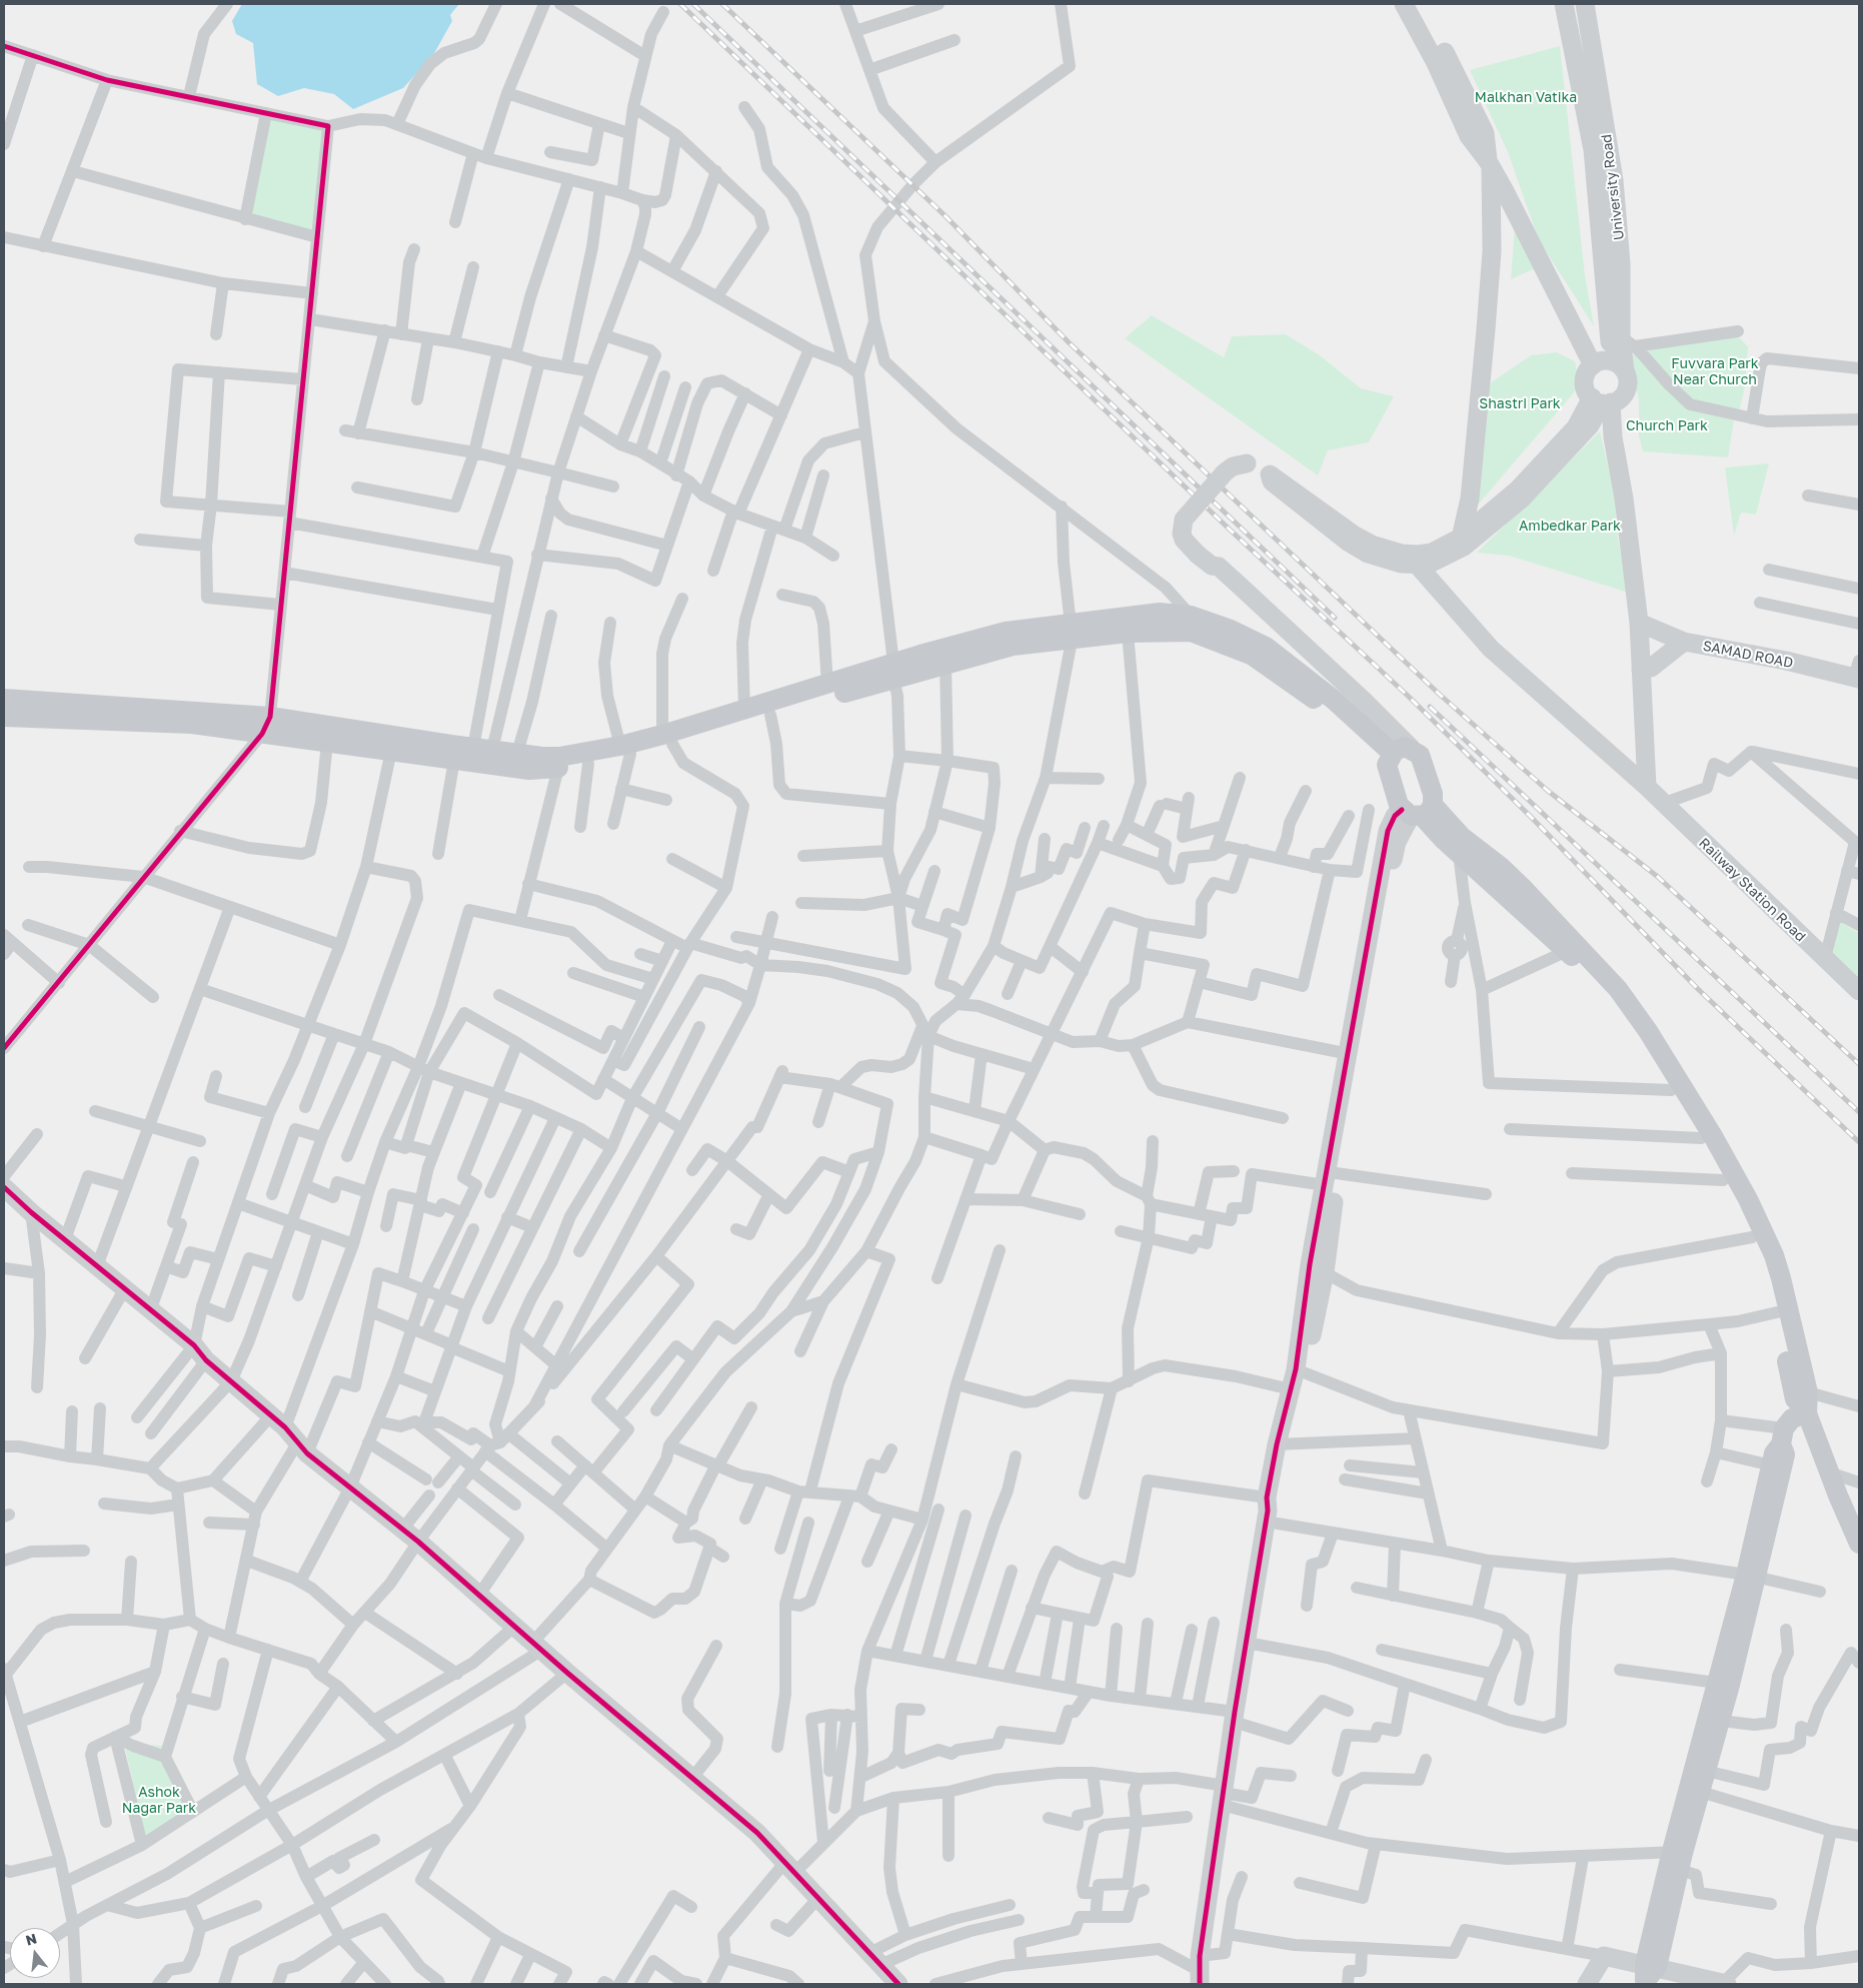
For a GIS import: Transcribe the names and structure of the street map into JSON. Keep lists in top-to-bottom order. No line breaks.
{"streets":{"street":["University Road","SAMAD ROAD","Railway Station Road"]},"parks":["Malkhan Vatika","Fuvvara Park Near Church","Shastri Park","Church Park","Ambedkar Park","Ashok Nagar Park"],"north":"top"}
